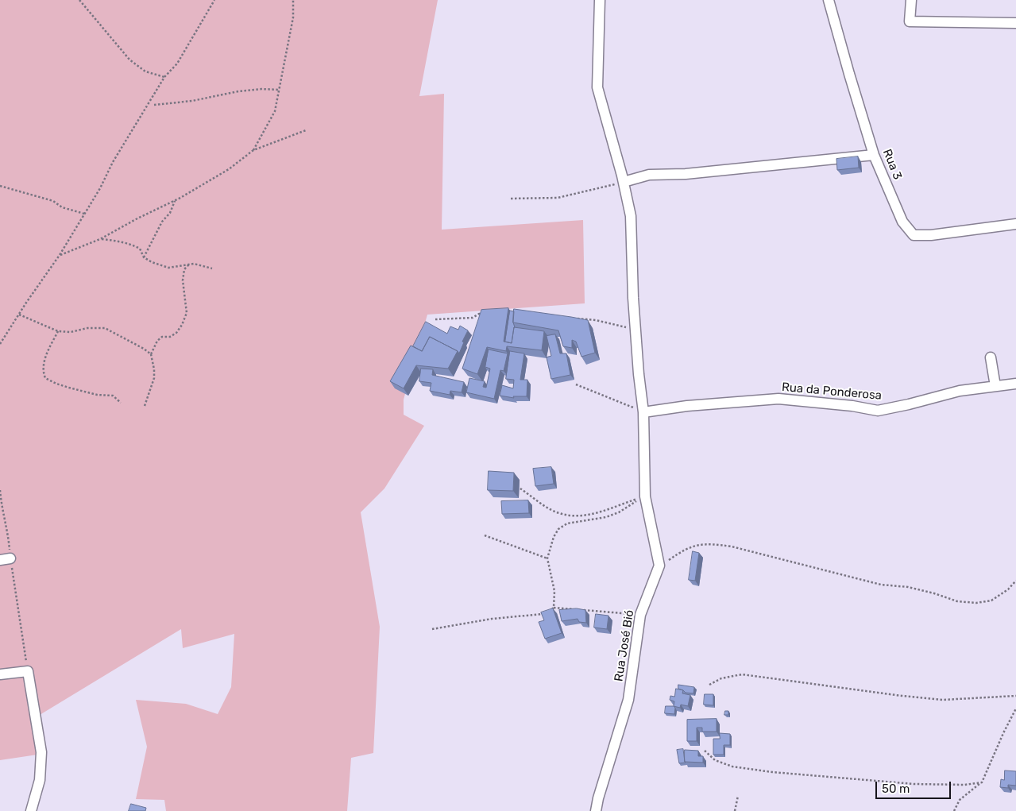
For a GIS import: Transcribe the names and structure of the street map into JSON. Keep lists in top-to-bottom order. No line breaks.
{"streets":{"street":["Rua 3","Rua da Ponderosa","Rua José Bió"]},"scale_bar":"50 m"}
